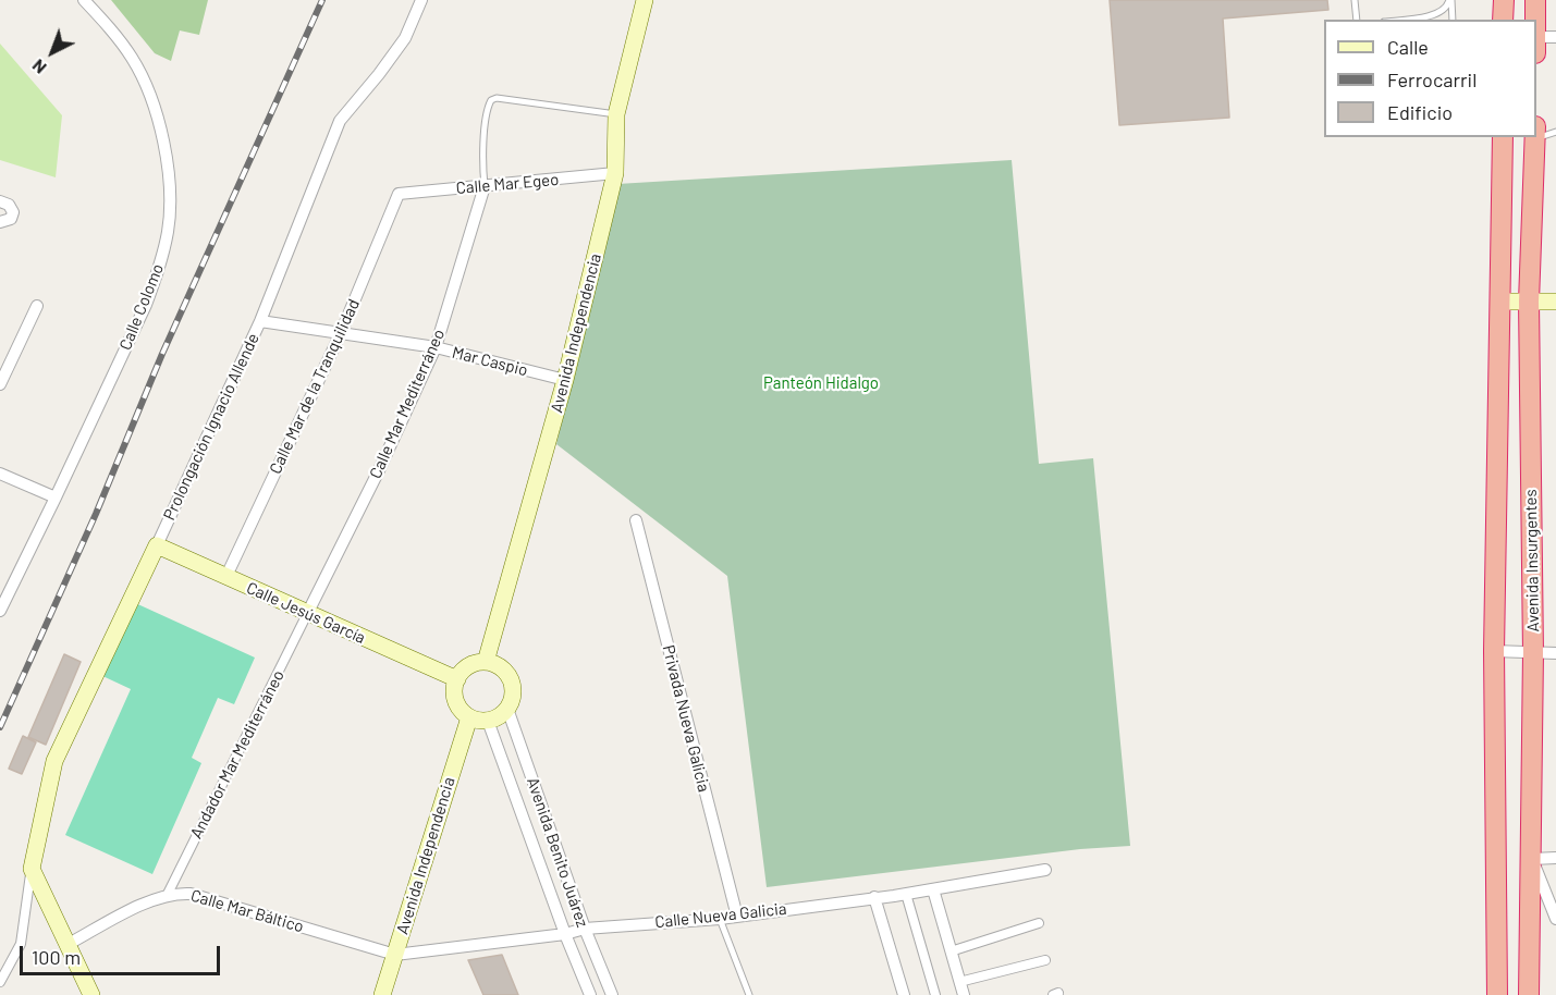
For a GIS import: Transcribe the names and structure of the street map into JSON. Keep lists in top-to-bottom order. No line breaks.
{"streets":{"highway":["Avenida Insurgentes"],"main road":["Avenida Independencia","Prolongación Ignacio Allende","Calle Jesús García"],"street":["Calle Mar Egeo","Calle Colomo","Mar Caspio","Calle Mar de la Tranquilidad","Calle Mar Mediterráneo","Privada Nueva Galicia","Andador Mar Mediterráneo","Avenida Benito Juárez","Calle Mar Báltico","Calle Nueva Galicia"]},"crossings":[["Calle Mar Egeo","Avenida Independencia"],["Calle Mar Egeo","Calle Mar de la Tranquilidad"],["Calle Mar Egeo","Calle Mar Mediterráneo"],["Avenida Independencia","Mar Caspio"],["Avenida Independencia","Calle Jesús García"],["Avenida Independencia","Avenida Benito Juárez"],["Avenida Independencia","Calle Mar Báltico"],["Avenida Independencia","Calle Nueva Galicia"],["Mar Caspio","Calle Mar de la Tranquilidad"],["Mar Caspio","Calle Mar Mediterráneo"],["Mar Caspio","Prolongación Ignacio Allende"],["Calle Mar de la Tranquilidad","Calle Jesús García"],["Calle Mar Mediterráneo","Calle Jesús García"],["Calle Mar Mediterráneo","Andador Mar Mediterráneo"],["Prolongación Ignacio Allende","Calle Jesús García"],["Calle Jesús García","Andador Mar Mediterráneo"],["Calle Jesús García","Avenida Benito Juárez"],["Privada Nueva Galicia","Calle Nueva Galicia"],["Andador Mar Mediterráneo","Calle Mar Báltico"],["Avenida Benito Juárez","Calle Nueva Galicia"],["Calle Mar Báltico","Calle Nueva Galicia"]],"parks":["Panteón Hidalgo"],"legend":["Calle","Ferrocarril","Edificio"],"scale_bar":"100 m","north":"bottom left"}
